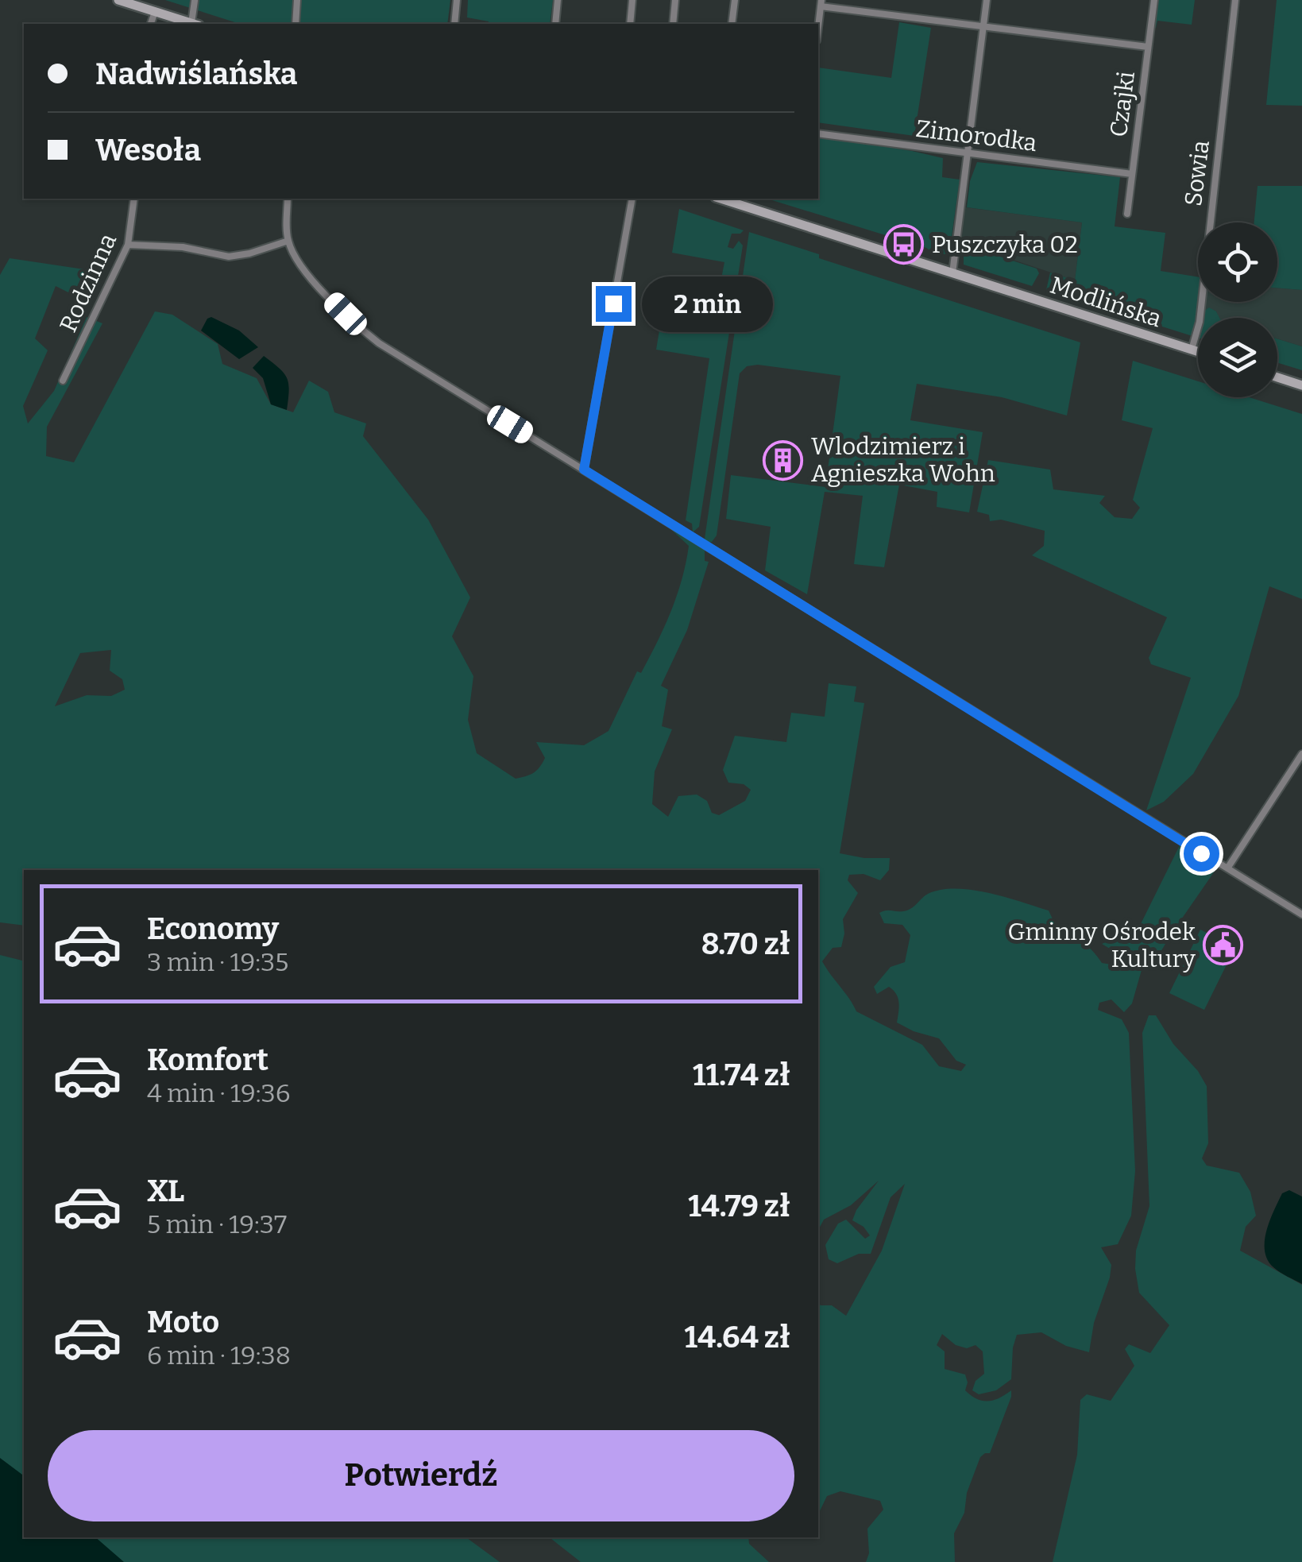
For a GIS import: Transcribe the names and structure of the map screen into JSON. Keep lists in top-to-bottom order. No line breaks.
{"streets":{"main road":["Modlińska"],"street":["Czajki","Zimorodka","Sowia","Rodzinna"]},"crossings":[["Czajki","Zimorodka"],["Sowia","Modlińska"]],"places":{"bus stop":["Puszczyka 02"],"building":["Wlodzimierz i Agnieszka Wohn"],"public building":["Gminny Ośrodek Kultury"]},"page":{"banner":["Nadwiślańska","Wesoła"],"bubble":"2 min","list":[{"name":"Economy","note":"3 min · 19:35","value":"8.70 zł"},{"name":"Komfort","note":"4 min · 19:36","value":"11.74 zł"},{"name":"XL","note":"5 min · 19:37","value":"14.79 zł"},{"name":"Moto","note":"6 min · 19:38","value":"14.64 zł"}],"buttons":"Potwierdź"}}
